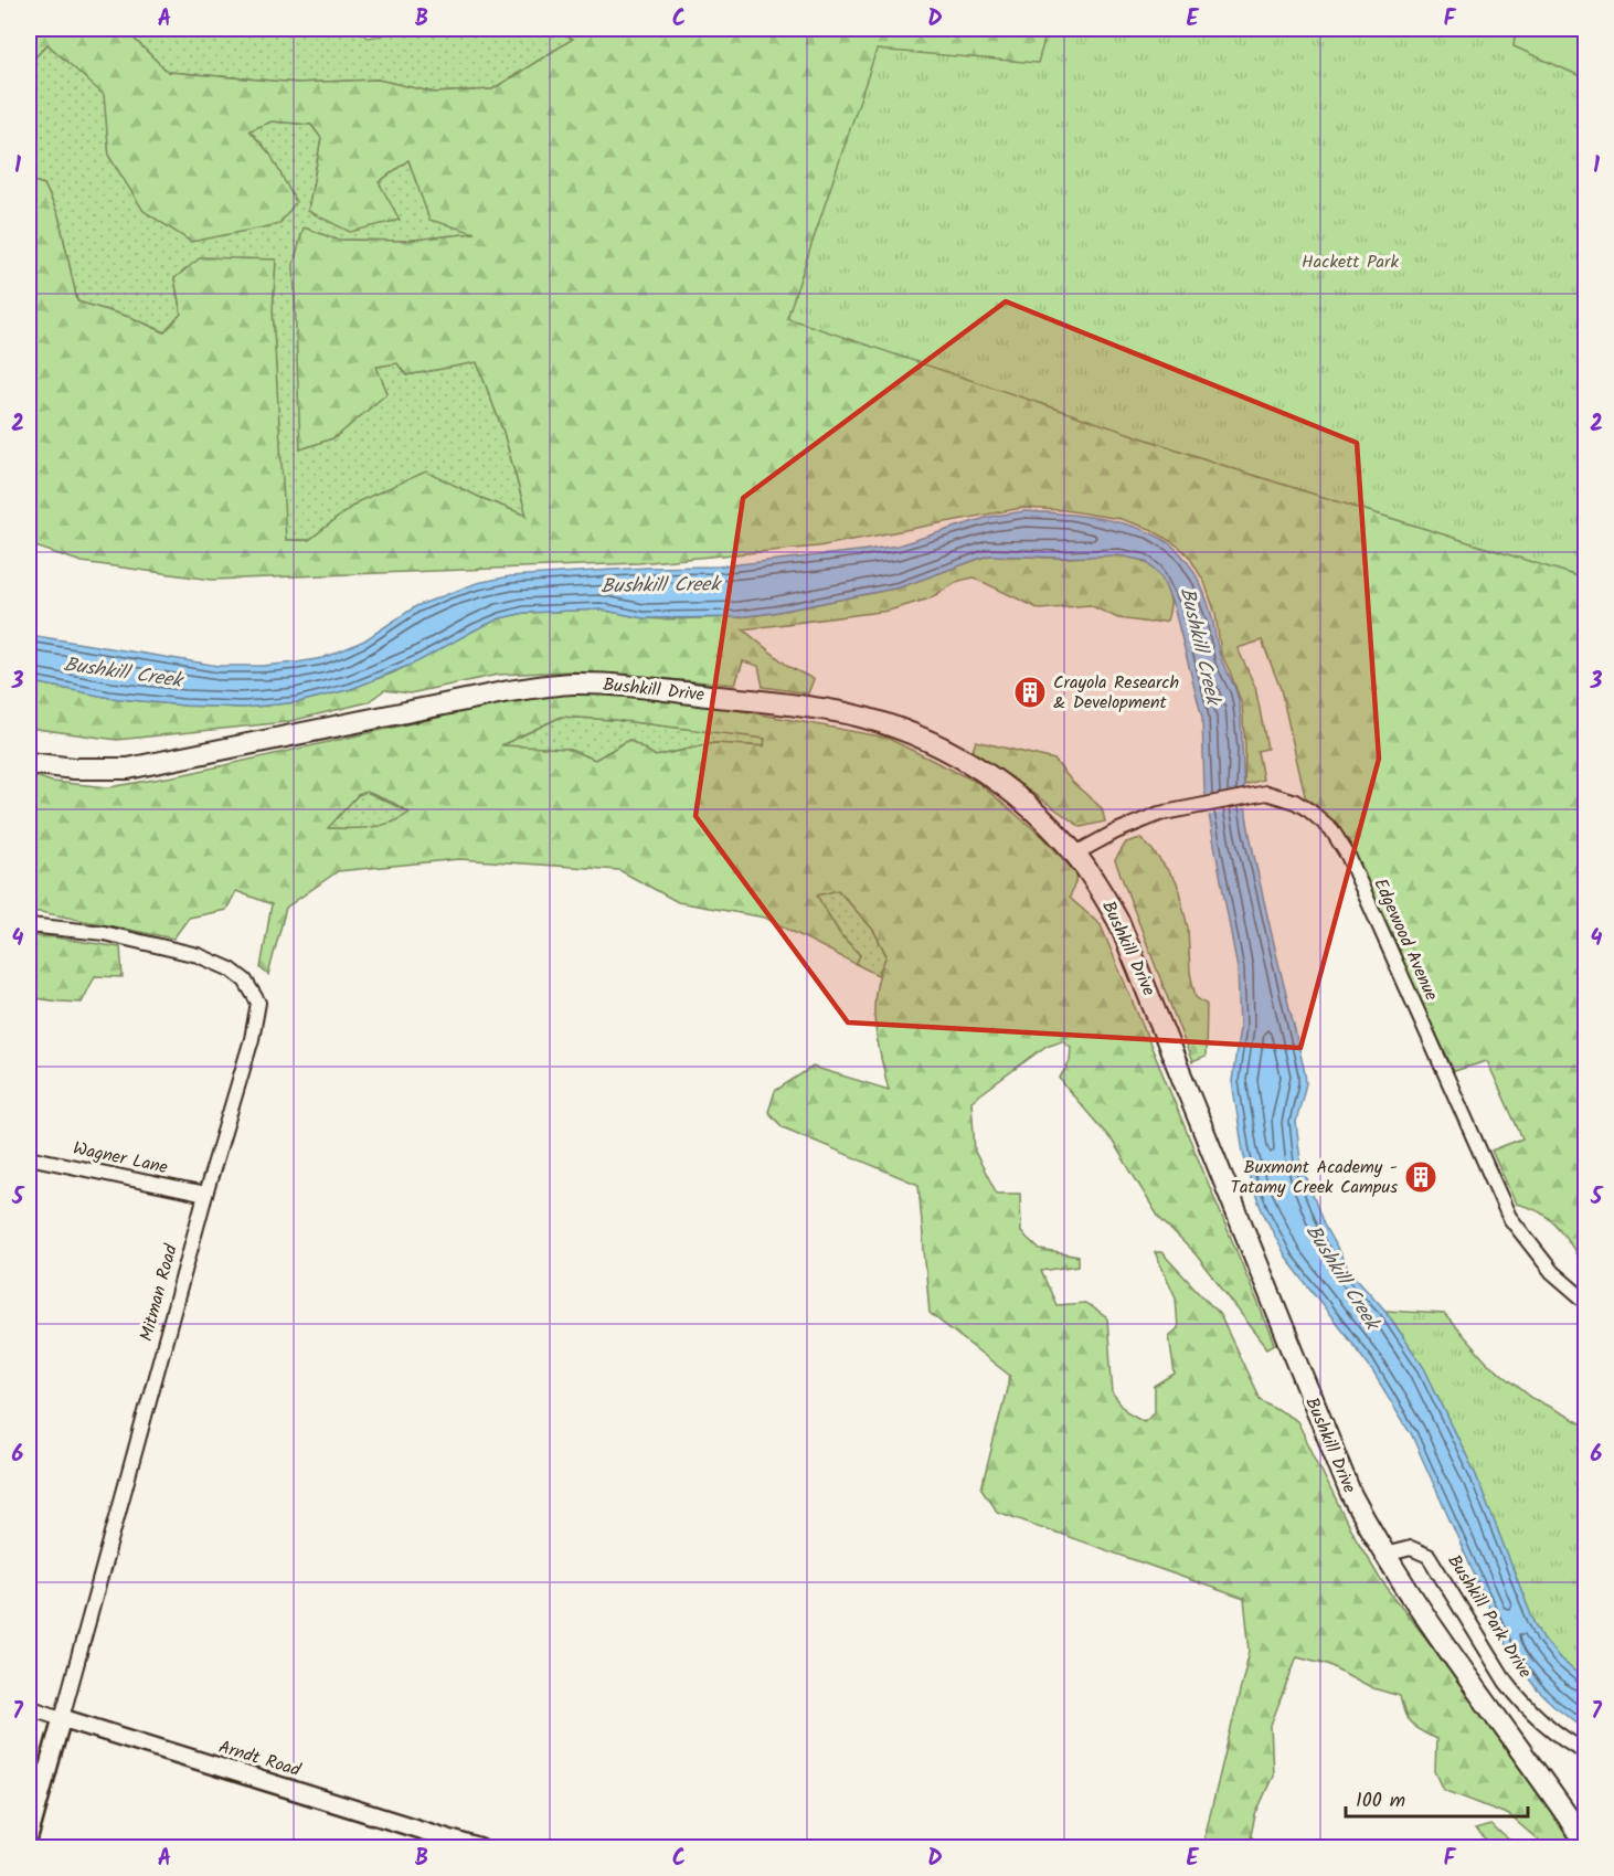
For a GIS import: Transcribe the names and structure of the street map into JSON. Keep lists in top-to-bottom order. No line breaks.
{"streets":{"main road":["Bushkill Drive"],"street":["Edgewood Avenue","Wagner Lane","Mitman Road","Bushkill Park Drive","Arndt Road"]},"crossings":[["Bushkill Drive","Edgewood Avenue"],["Bushkill Drive","Bushkill Park Drive"],["Wagner Lane","Mitman Road"],["Mitman Road","Arndt Road"]],"water":["Bushkill Creek"],"parks":["Hackett Park"],"places":{"building":["Crayola Research & Development","Buxmont Academy - Tatamy Creek Campus"]},"scale_bar":"100 m","grid":{"columns":["A","B","C","D","E","F"],"rows":["1","2","3","4","5","6","7"]}}
